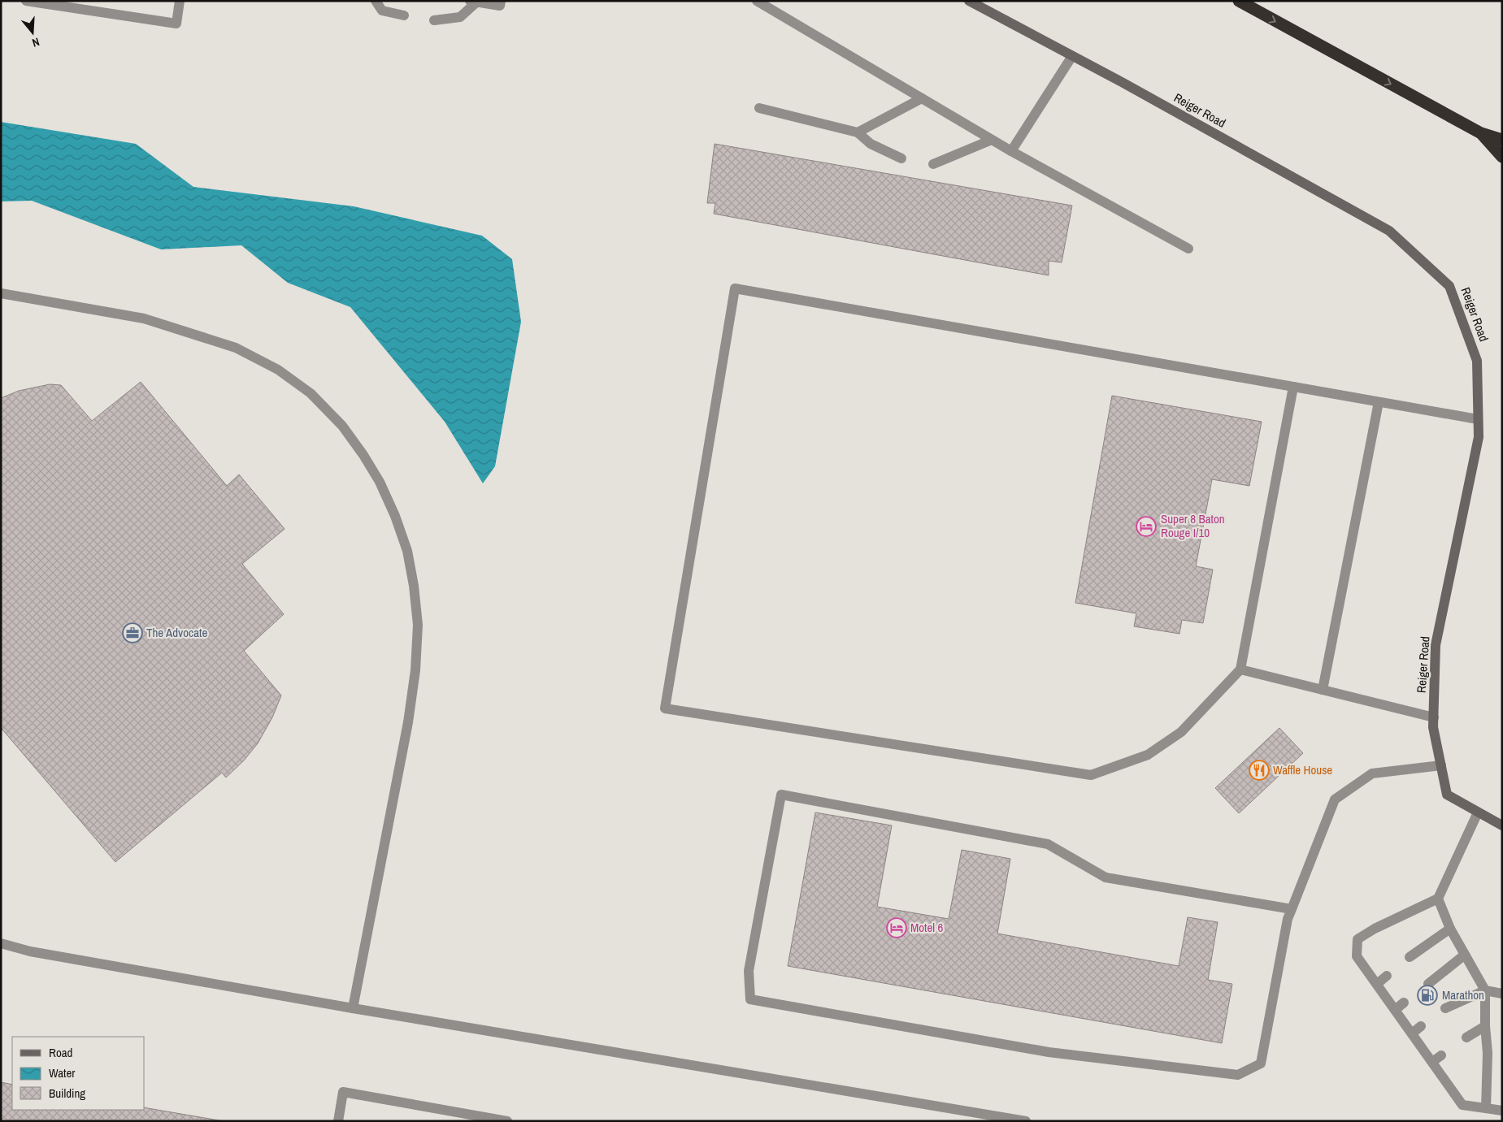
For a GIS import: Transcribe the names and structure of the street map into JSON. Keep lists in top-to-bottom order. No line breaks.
{"streets":{"street":["Reiger Road"]},"places":{"hotel":["Super 8 Baton Rouge I/10","Motel 6"],"office":["The Advocate"],"restaurant":["Waffle House"],"fuel station":["Marathon"]},"legend":["Road","Water","Building"],"north":"bottom"}
